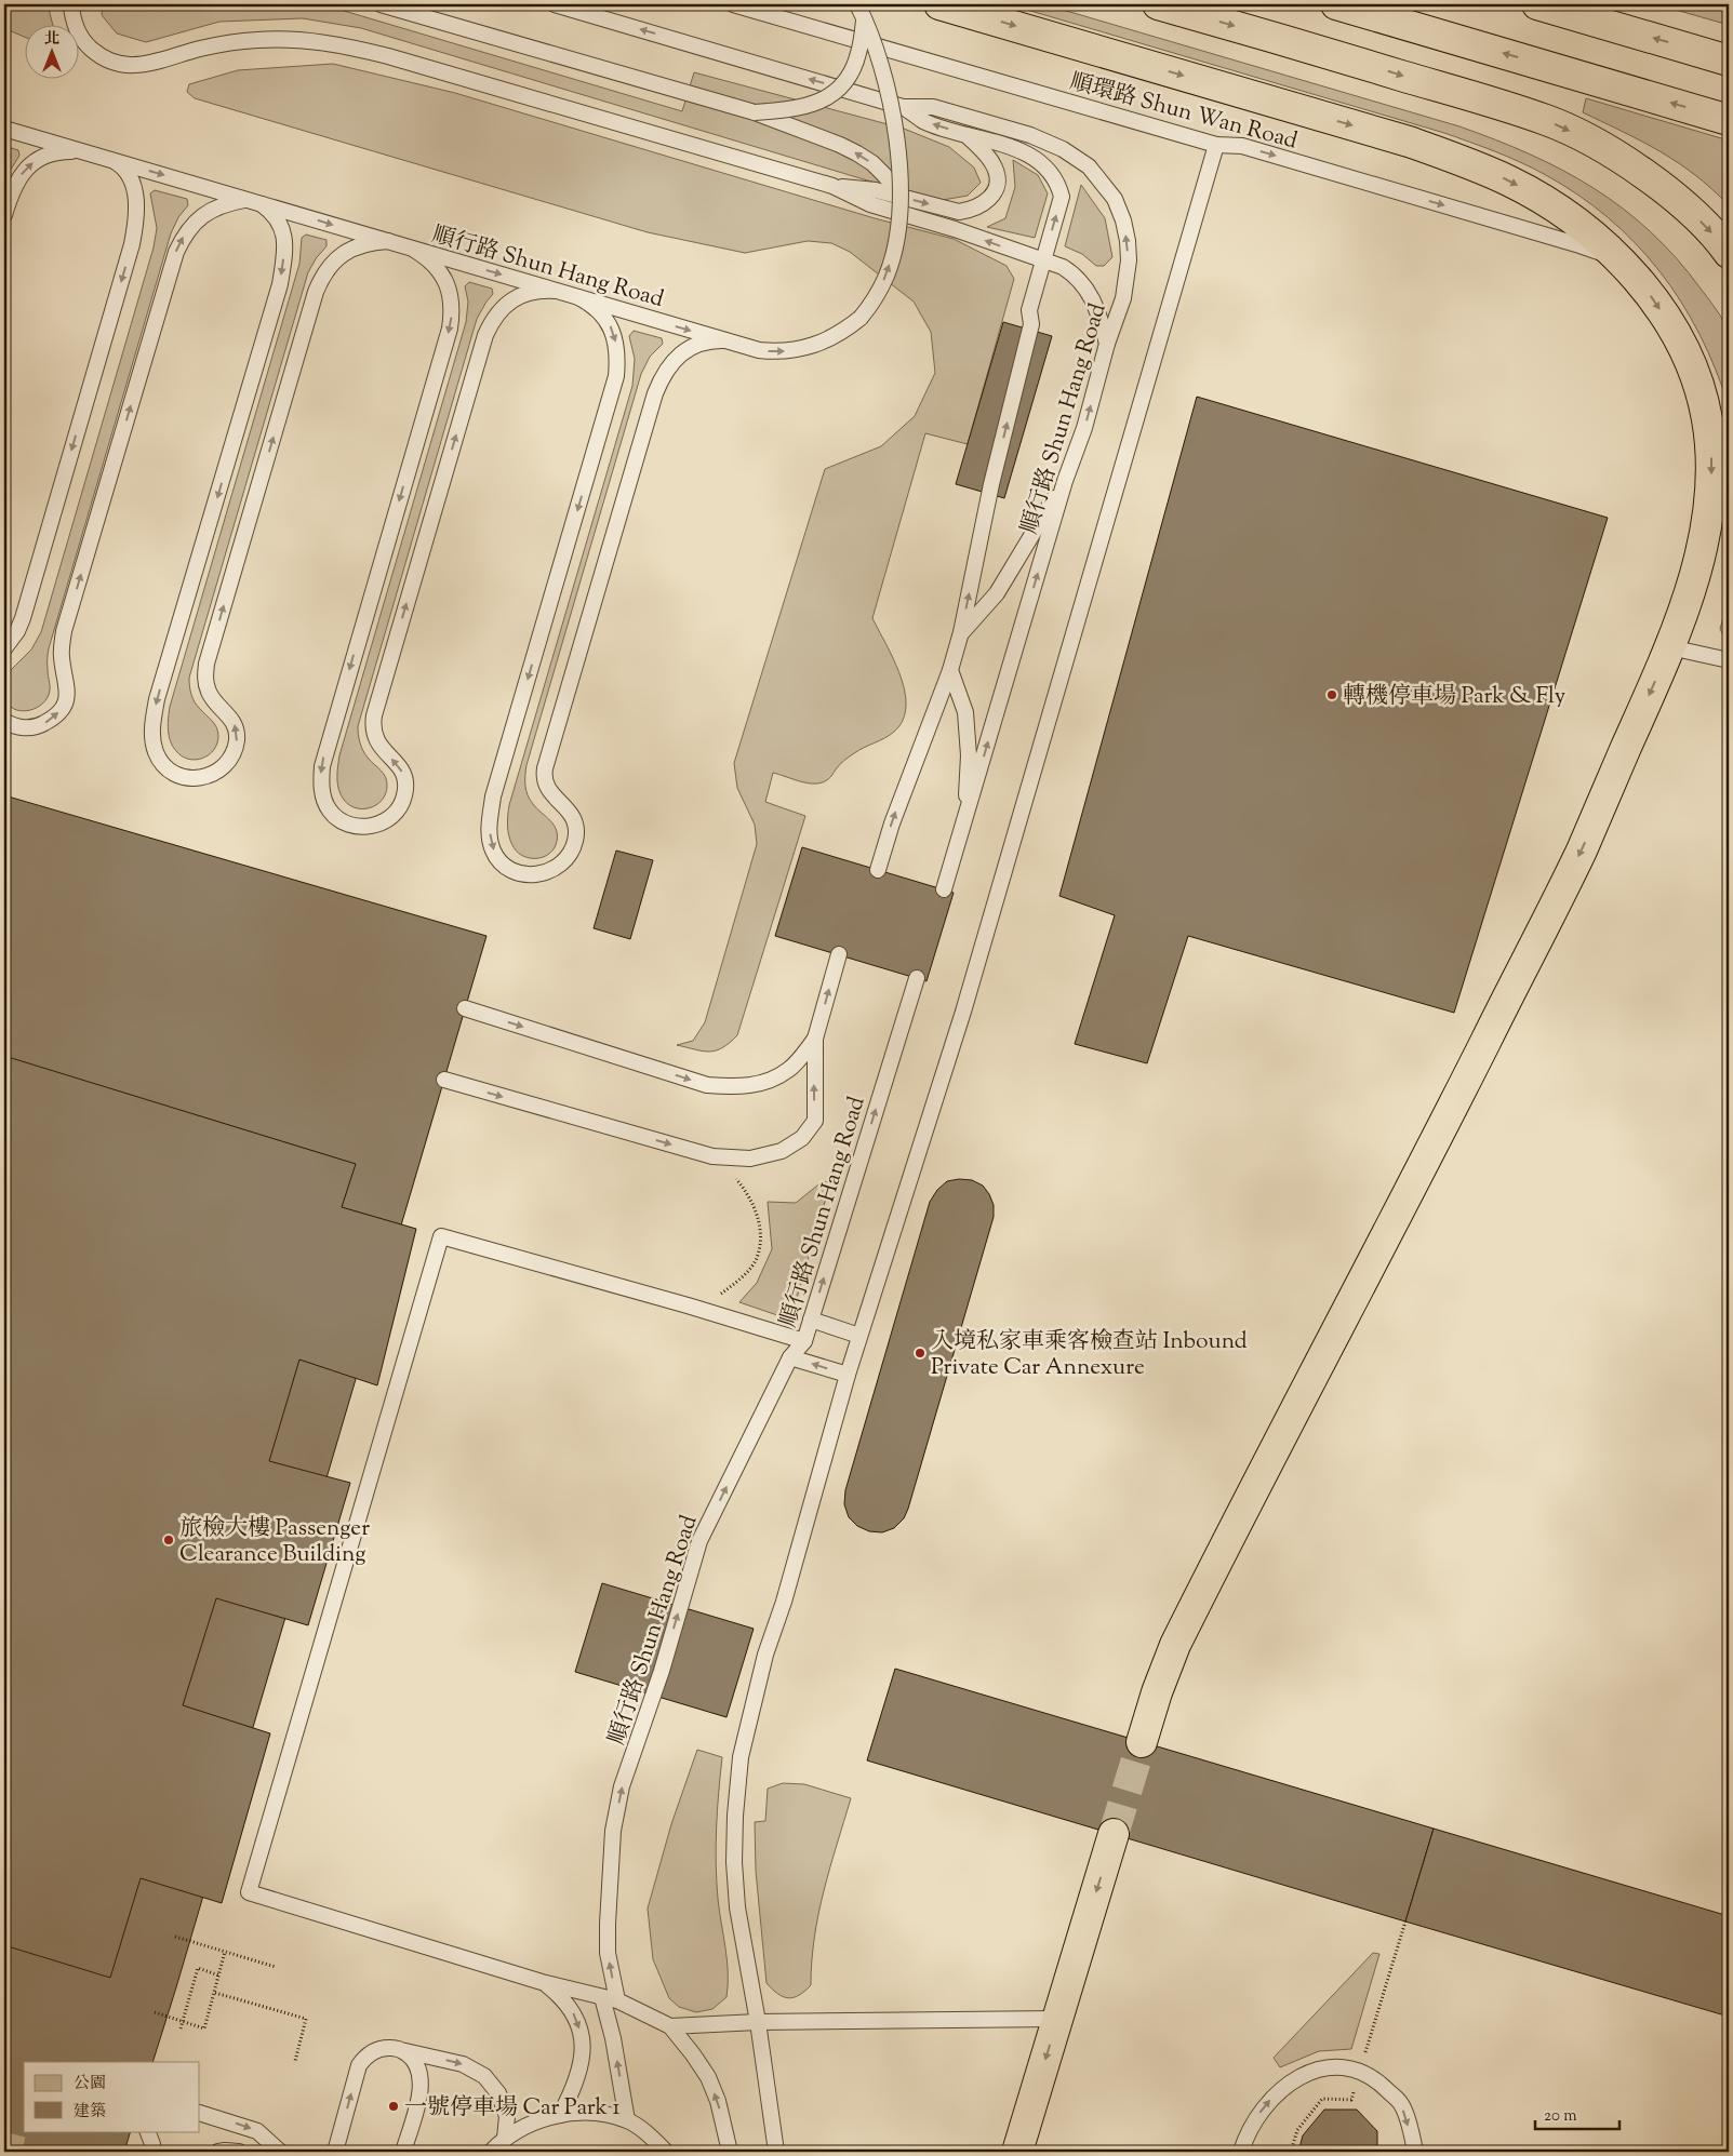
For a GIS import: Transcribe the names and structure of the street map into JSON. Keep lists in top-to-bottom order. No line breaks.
{"streets":{"lane":["順環路 Shun Wan Road","順行路 Shun Hang Road"]},"one_way":["順環路 Shun Wan Road"],"places":["轉機停車場 Park & Fly","入境私家車乘客檢查站 Inbound Private Car Annexure","旅檢大樓 Passenger Clearance Building","一號停車場 Car Park 1"],"legend":["公園","建築"],"scale_bar":"20 m","north":"top"}
